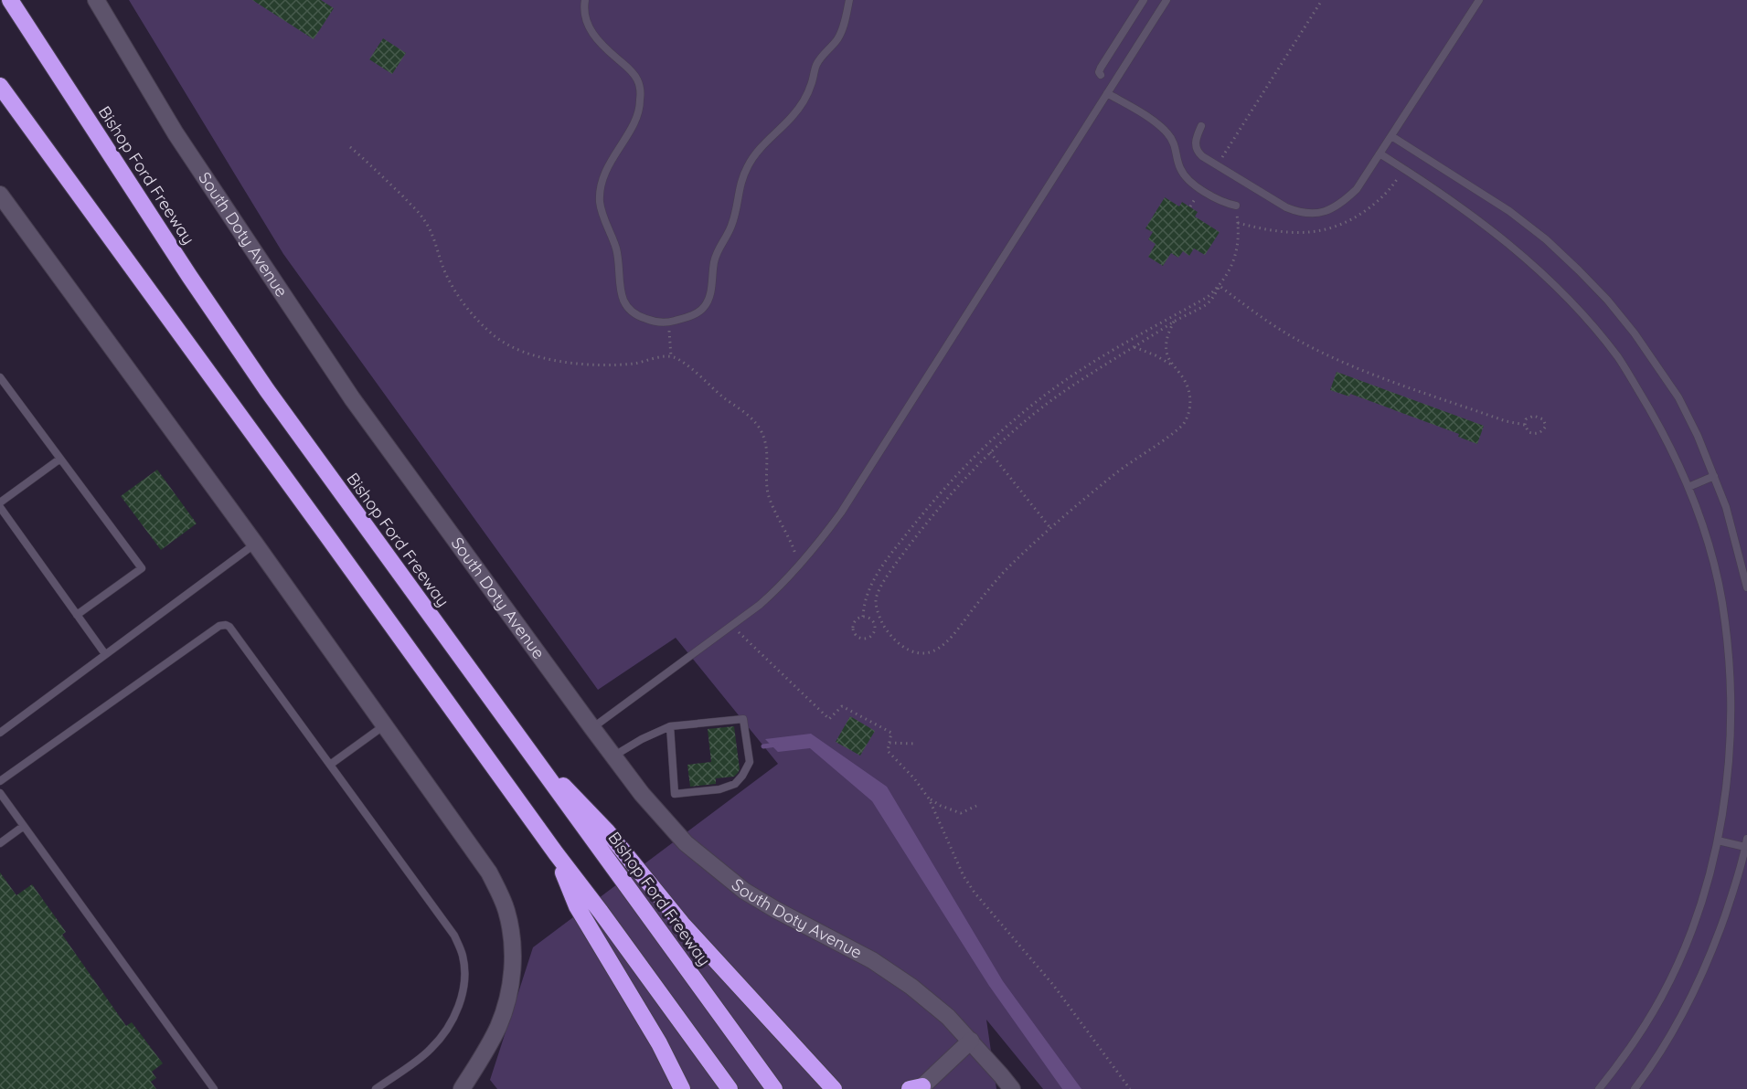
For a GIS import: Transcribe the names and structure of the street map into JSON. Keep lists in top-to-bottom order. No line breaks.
{"streets":{"highway":["Bishop Ford Freeway"],"street":["South Doty Avenue"]}}
